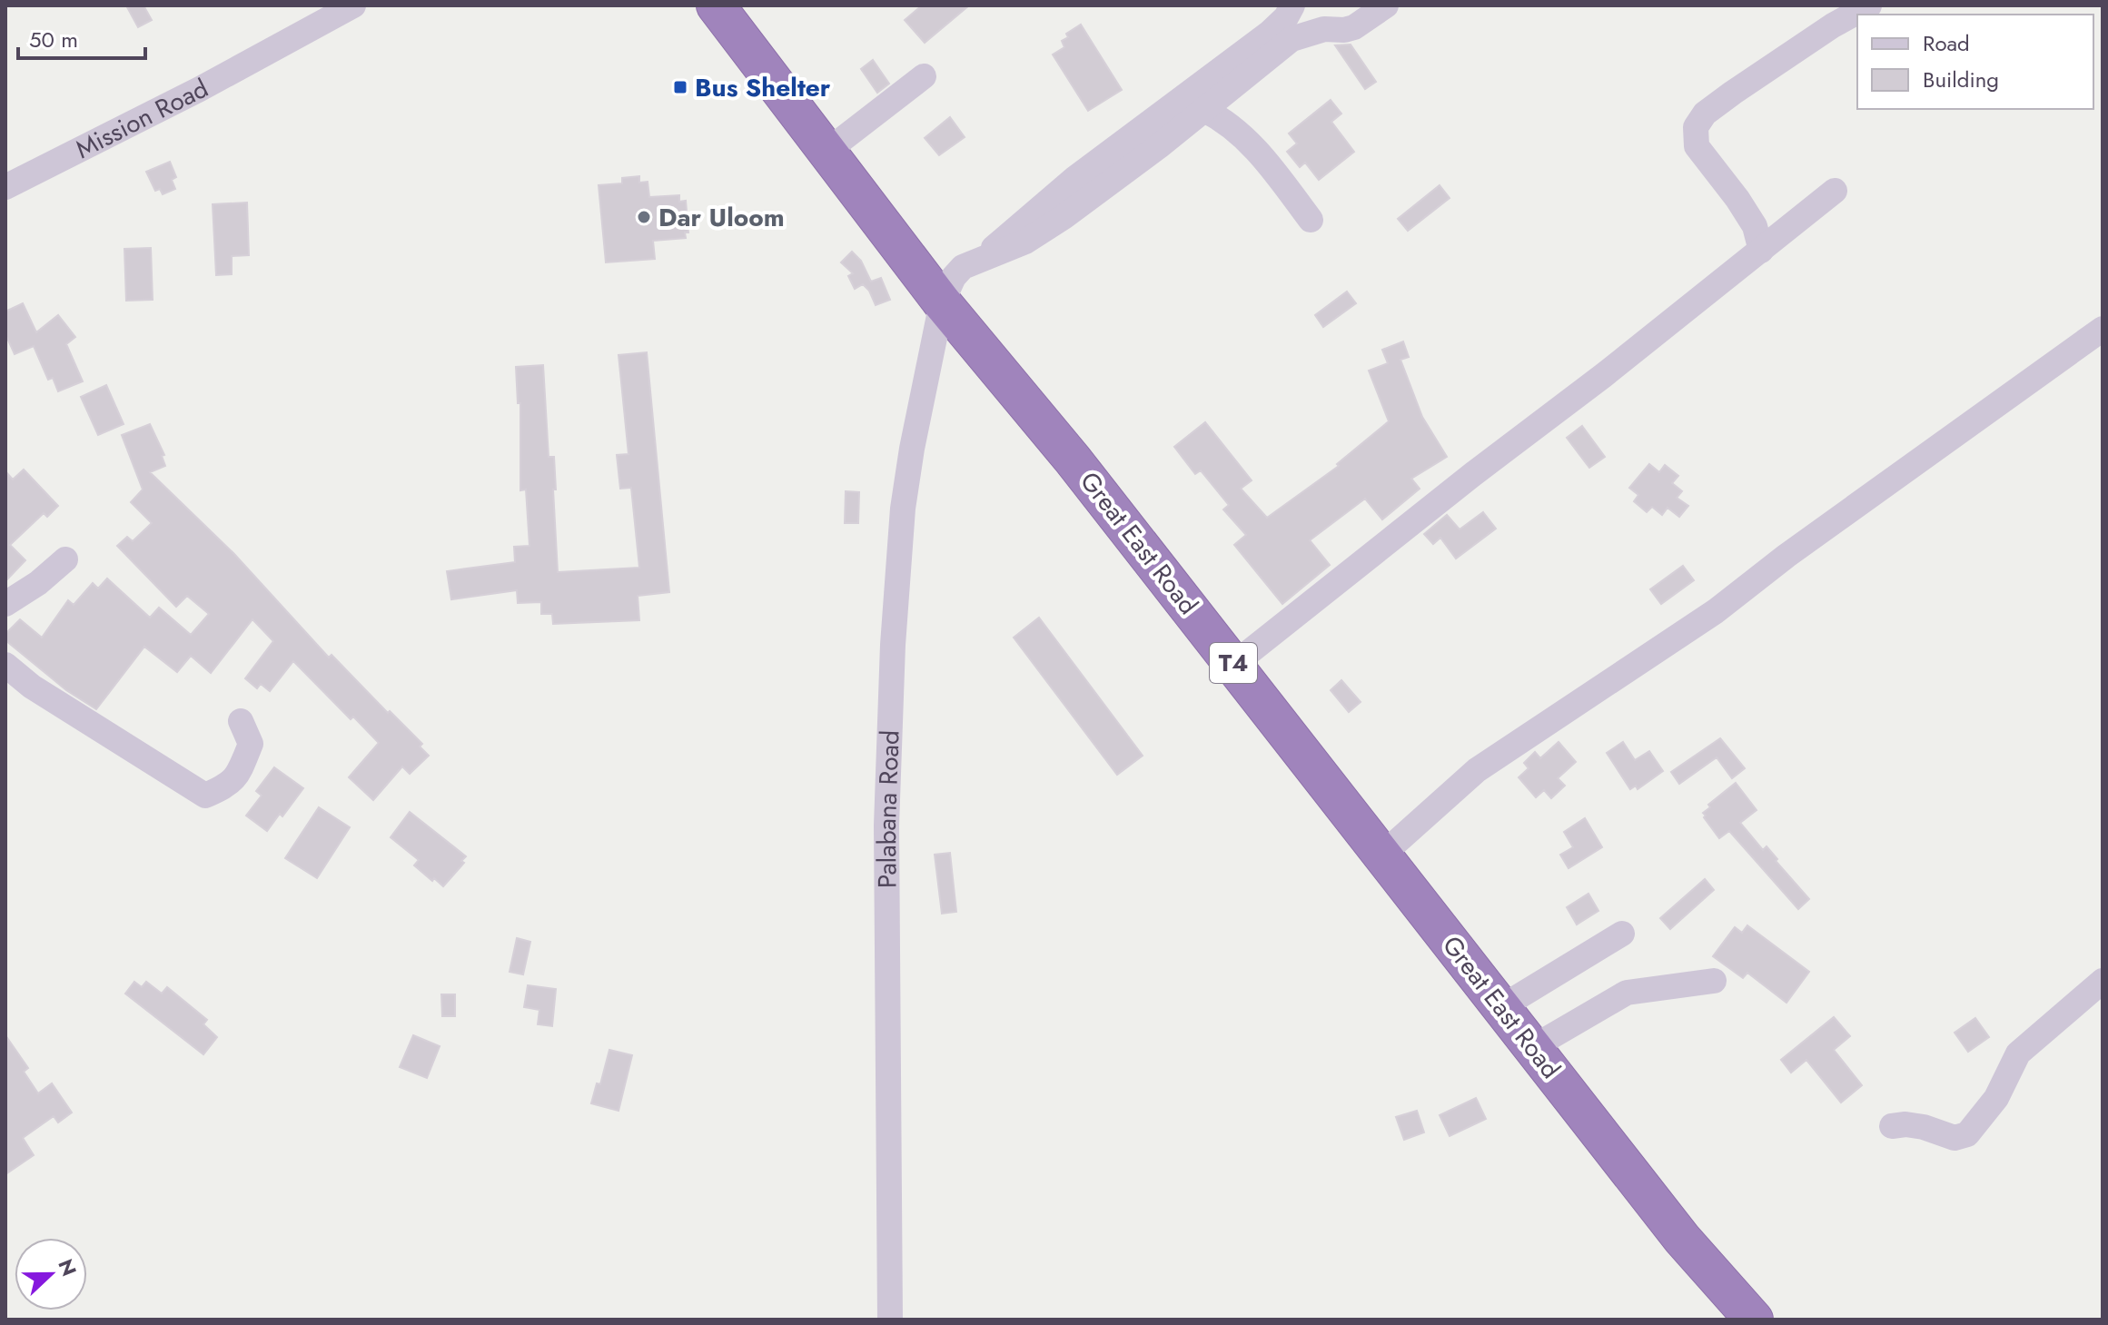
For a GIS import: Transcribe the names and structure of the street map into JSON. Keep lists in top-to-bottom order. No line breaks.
{"streets":{"highway":["Great East Road","T4"],"street":["Mission Road","Palabana Road"]},"crossings":[["Great East Road","Palabana Road"]],"places":{"transit":["Bus Shelter"],"other":["Dar Uloom"]},"legend":["Road","Building"],"scale_bar":"50 m","north":"right"}
